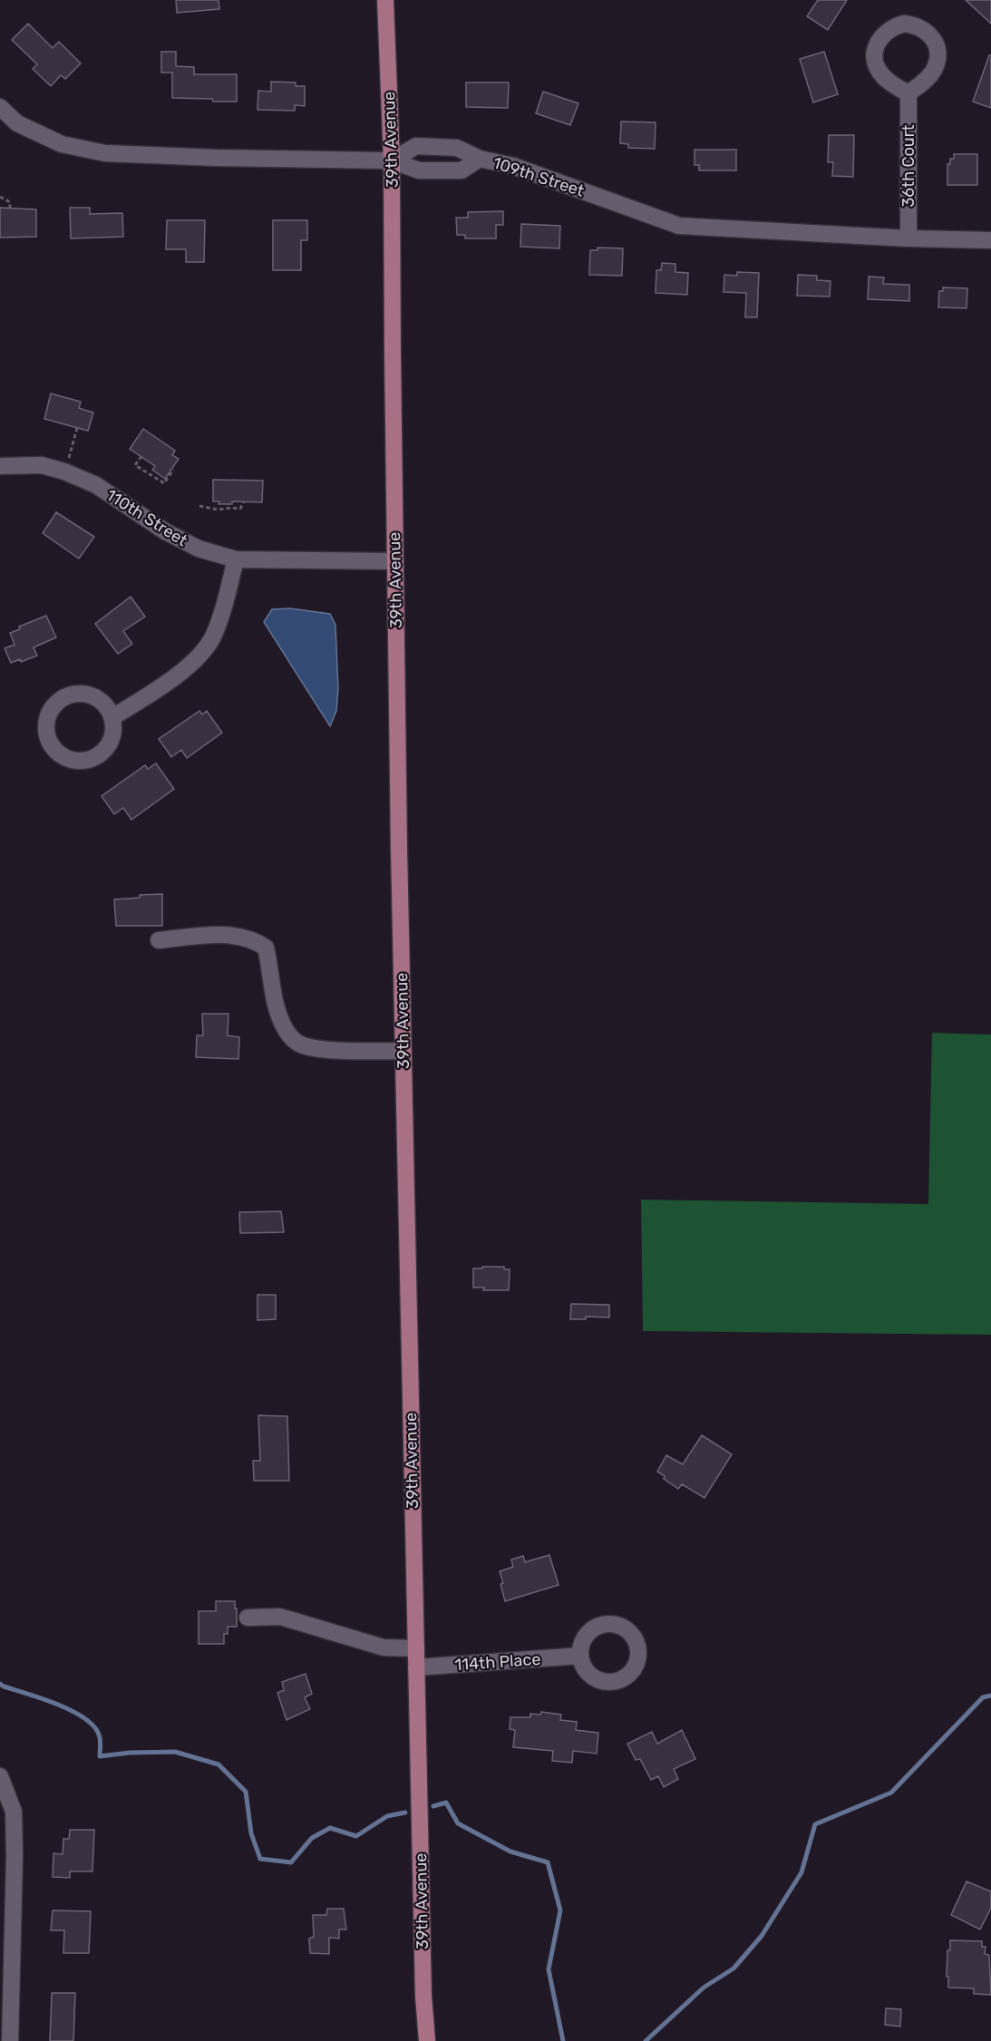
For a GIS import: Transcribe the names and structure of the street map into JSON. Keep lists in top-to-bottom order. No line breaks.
{"streets":{"main road":["39th Avenue"],"street":["36th Court","109th Street","110th Street","114th Place"]},"crossings":[["39th Avenue","109th Street"],["39th Avenue","110th Street"],["39th Avenue","114th Place"],["36th Court","109th Street"]]}
